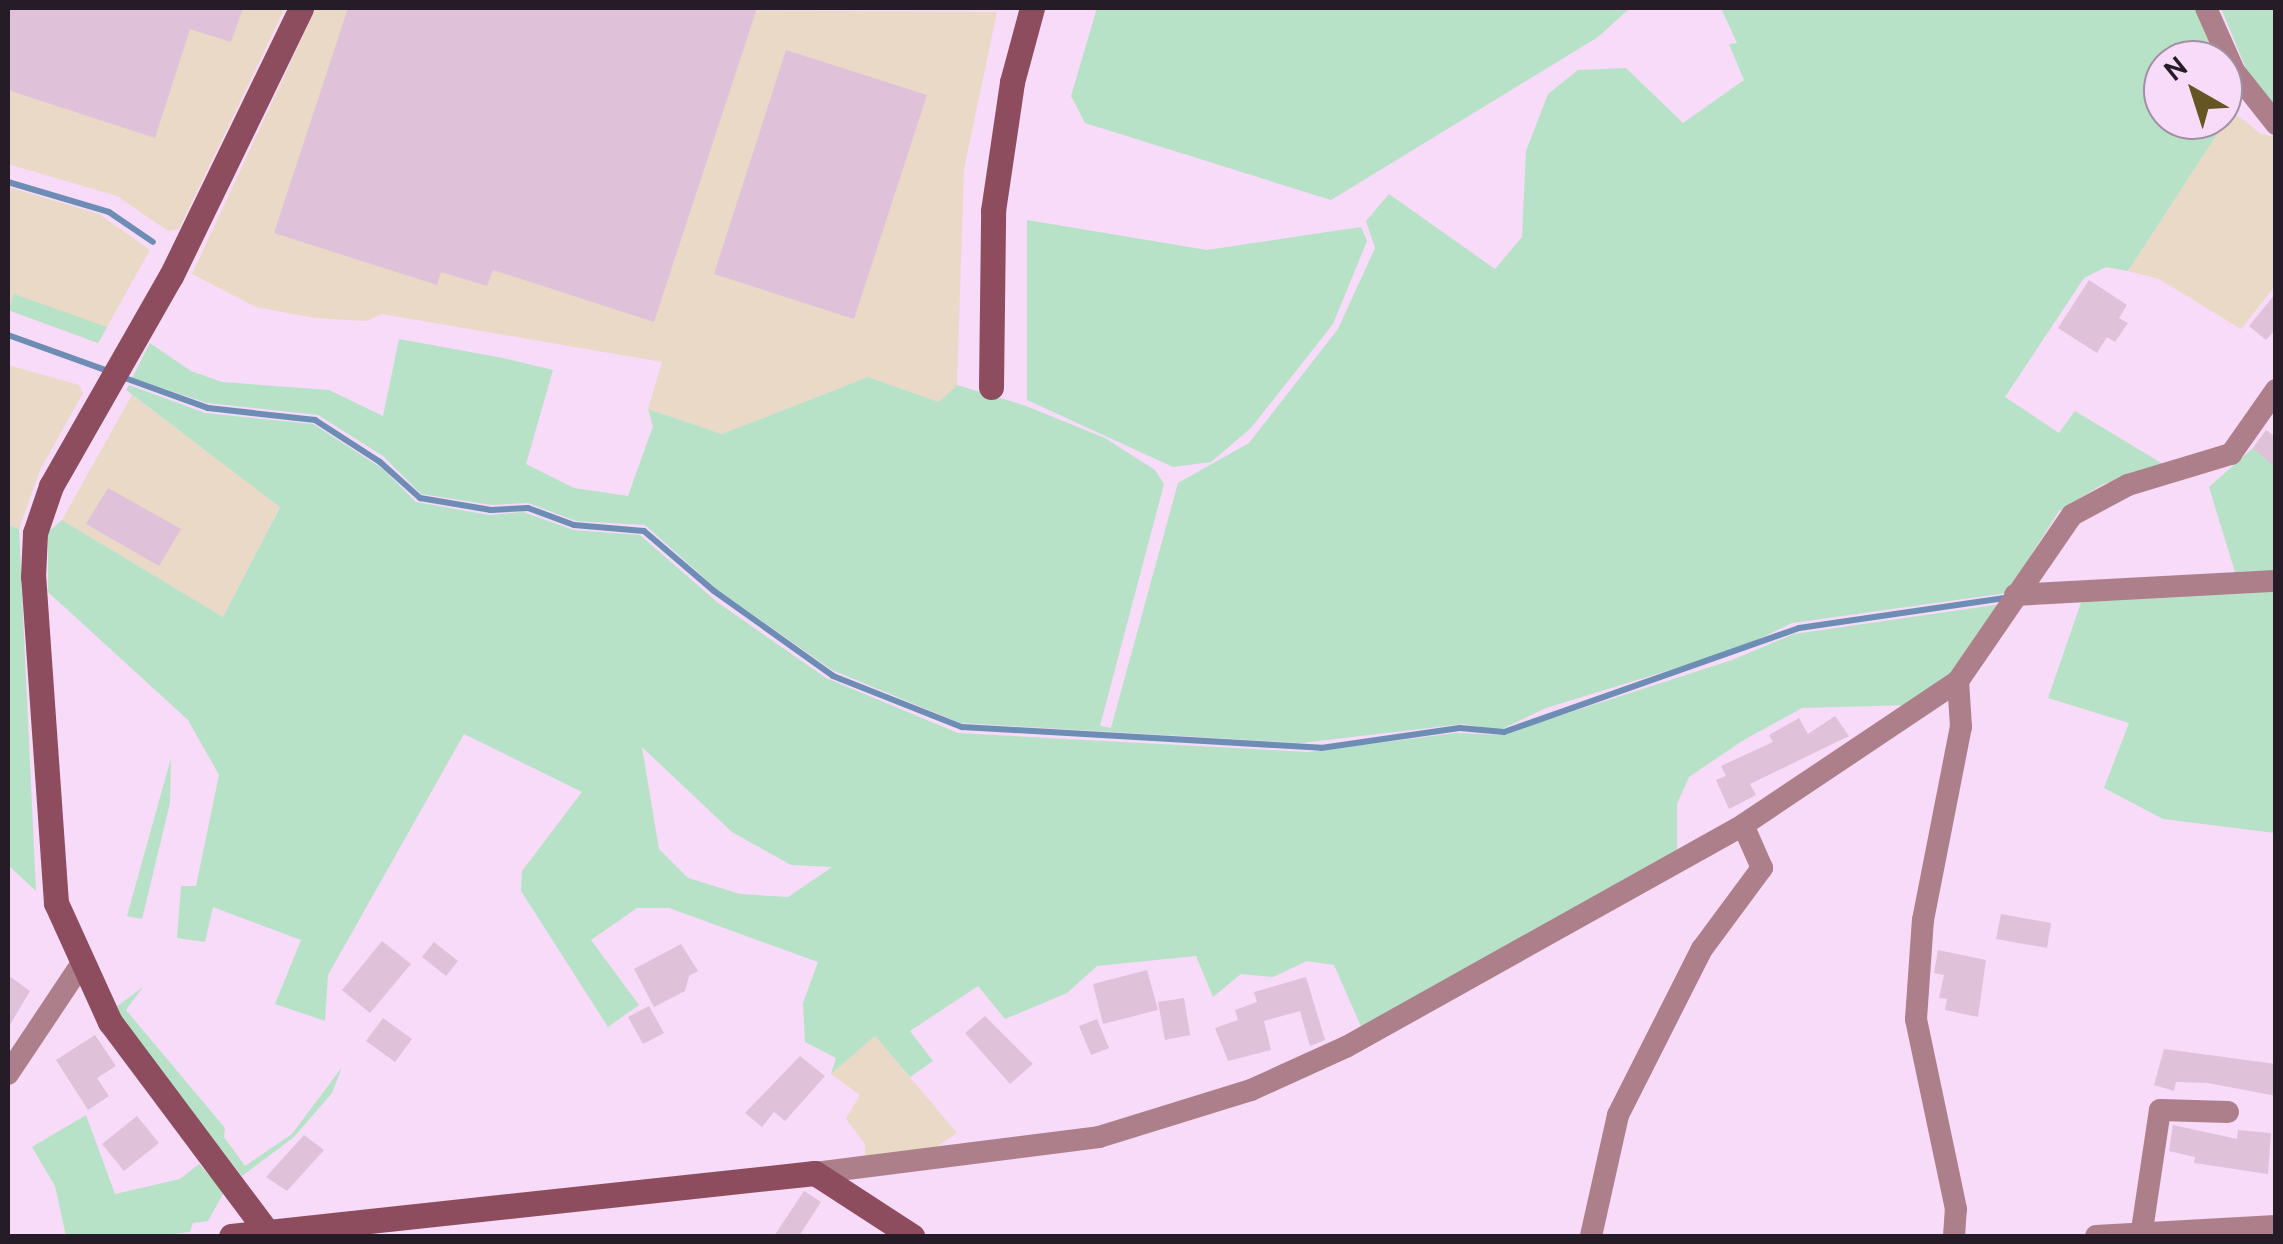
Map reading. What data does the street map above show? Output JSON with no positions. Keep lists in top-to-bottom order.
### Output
{
  "north": "top left"
}
